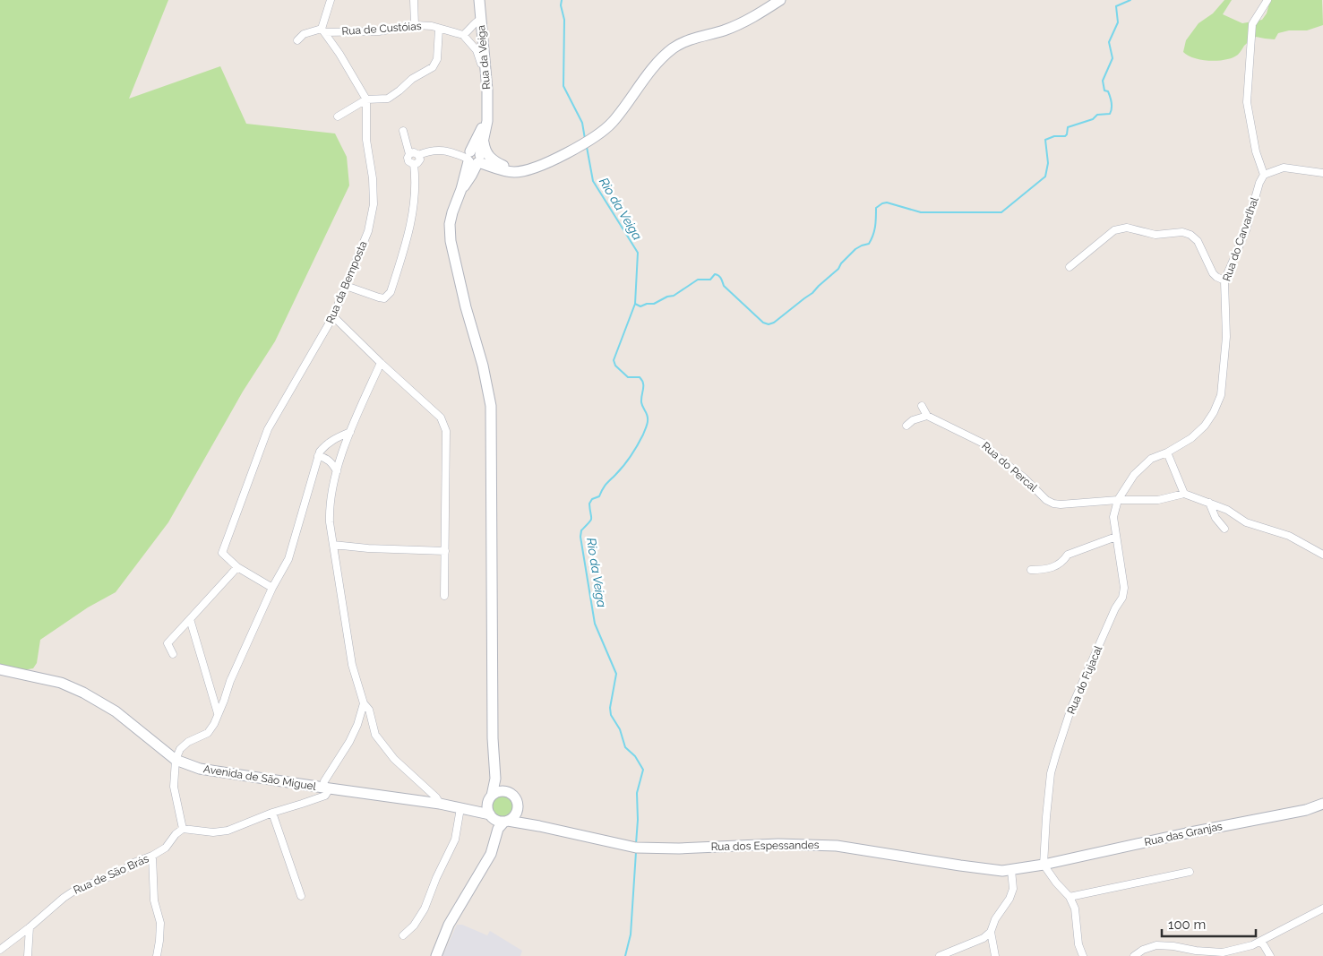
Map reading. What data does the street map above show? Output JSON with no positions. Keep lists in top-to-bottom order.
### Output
{
  "streets": {
    "main road": [
      "Rua da Veiga",
      "Avenida de São Miguel",
      "Rua das Granjas",
      "Rua dos Espessandes"
    ],
    "street": [
      "Rua de Custóias",
      "Rua do Carvarlhal",
      "Rua da Bemposta",
      "Rua do Percal",
      "Rua do Fujacal",
      "Rua de São Brás"
    ]
  },
  "crossings": [
    ["Rua do Carvarlhal", "Rua do Percal"],
    ["Rua do Carvarlhal", "Rua do Fujacal"],
    ["Rua do Percal", "Rua do Fujacal"],
    ["Rua do Fujacal", "Rua das Granjas"],
    ["Rua do Fujacal", "Rua dos Espessandes"],
    ["Avenida de São Miguel", "Rua dos Espessandes"],
    ["Rua das Granjas", "Rua dos Espessandes"]
  ],
  "water": ["Rio da Veiga"],
  "scale_bar": "100 m"
}
